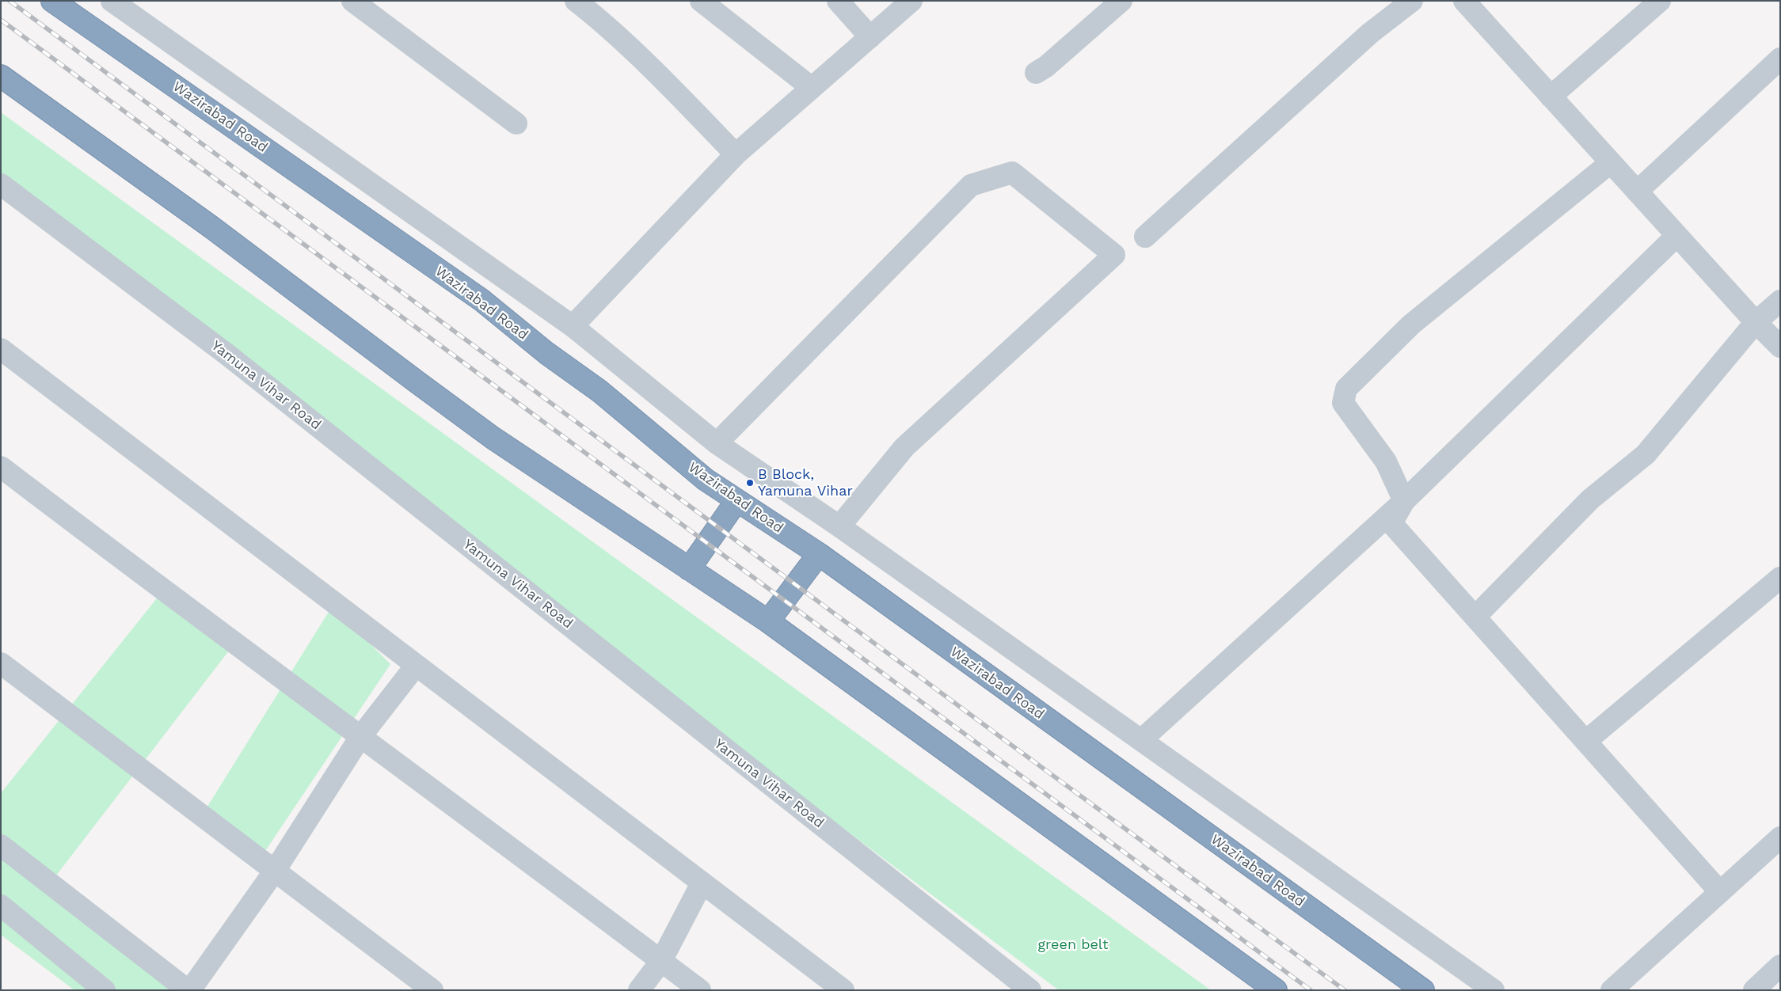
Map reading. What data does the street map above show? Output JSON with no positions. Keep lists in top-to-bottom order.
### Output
{
  "streets": {
    "highway": ["Wazirabad Road"],
    "street": ["Yamuna Vihar Road"]
  },
  "parks": ["green belt"],
  "places": ["B Block, Yamuna Vihar"]
}
